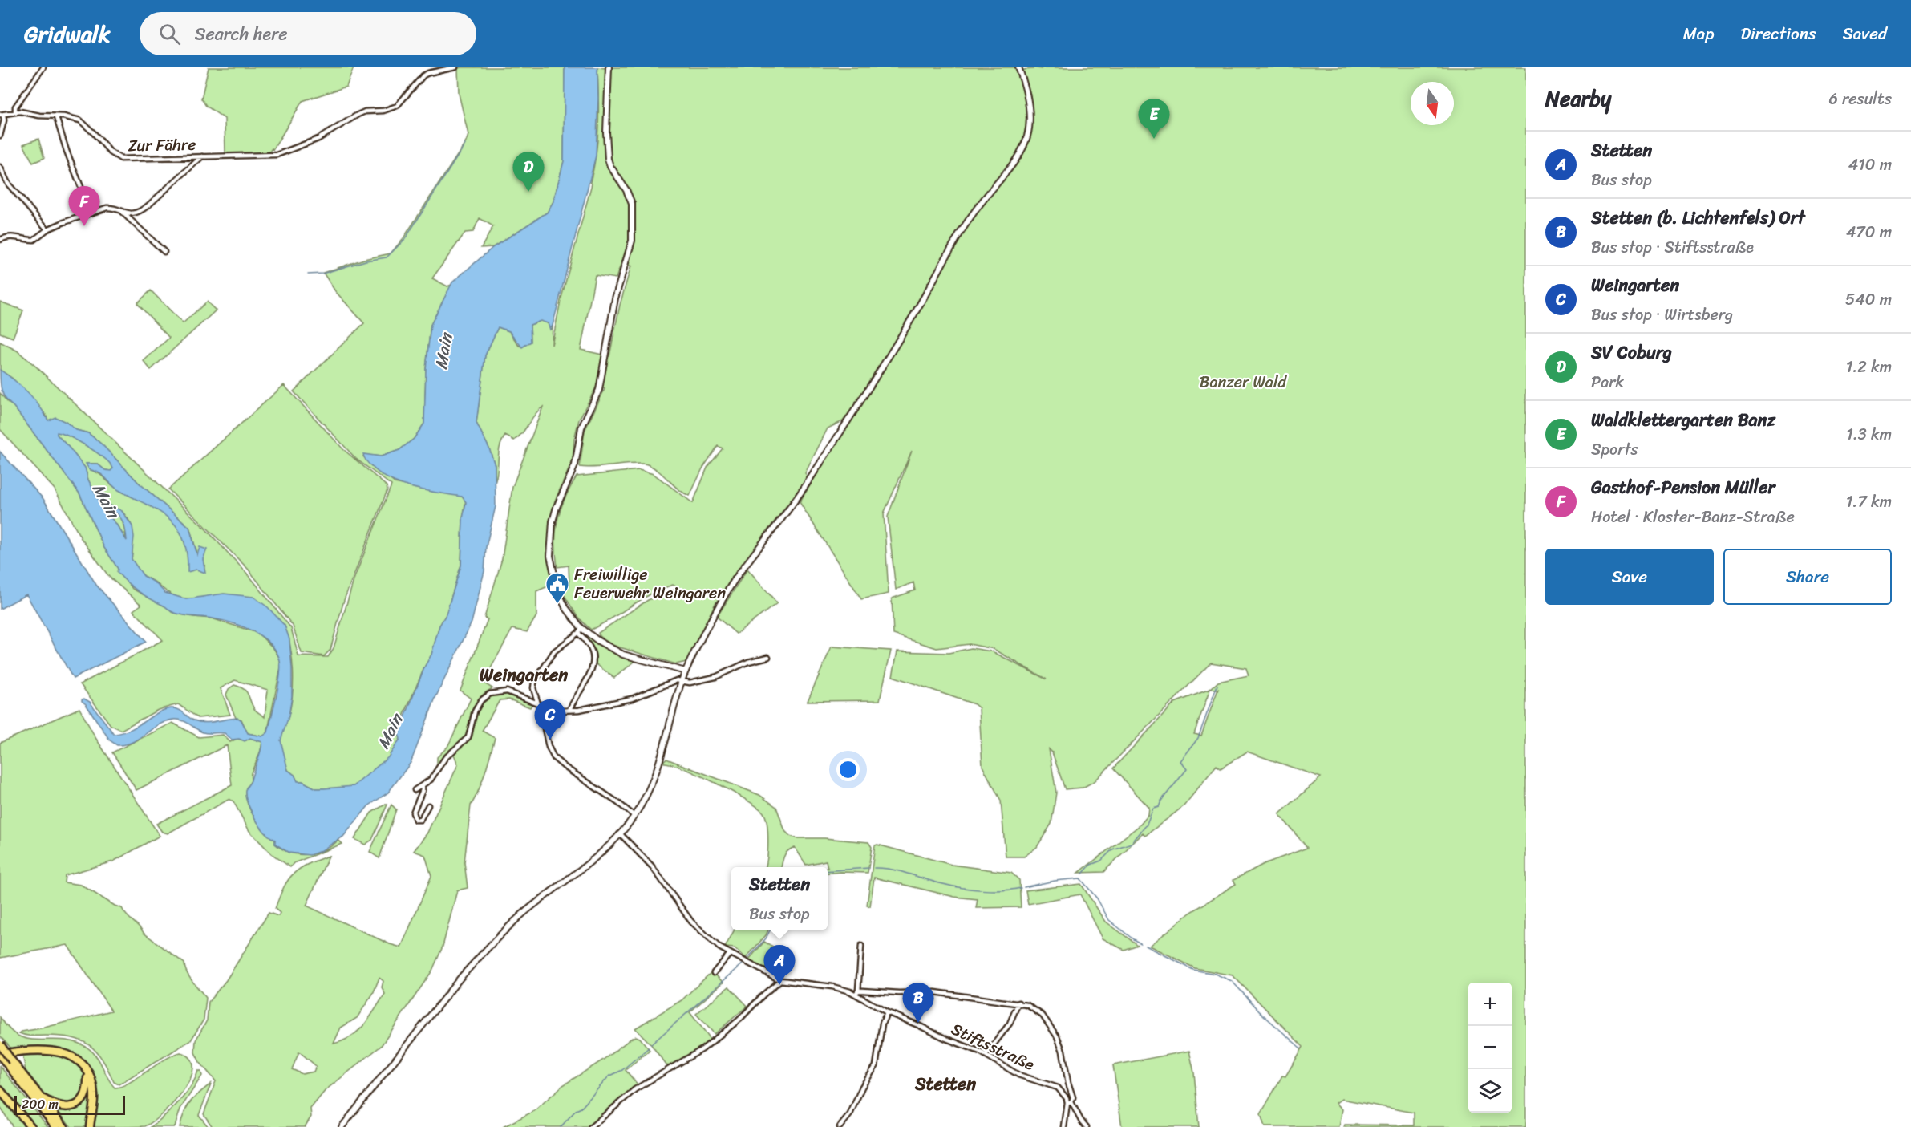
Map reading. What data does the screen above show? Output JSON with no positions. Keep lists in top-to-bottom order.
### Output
{
  "streets": {
    "street": ["Zur Fähre", "Stiftsstraße"]
  },
  "districts": ["Weingarten", "Stetten"],
  "water": ["Main"],
  "parks": ["Banzer Wald"],
  "places": {
    "public building": ["Freiwillige Feuerwehr Weingaren"]
  },
  "scale_bar": "200 m",
  "north": "bottom",
  "page": {
    "header": "Gridwalk",
    "search": "Search here",
    "nav": ["Map", "Directions", "Saved"],
    "heading": ["Nearby", "6 results"],
    "pins": [
      "E",
      "D",
      "F",
      "C",
      "A",
      "B"
    ],
    "list": [
      {
        "mark": "A",
        "name": "Stetten",
        "note": "Bus stop",
        "value": "410 m"
      },
      {
        "mark": "B",
        "name": "Stetten (b. Lichtenfels) Ort",
        "note": "Bus stop · Stiftsstraße",
        "value": "470 m"
      },
      {
        "mark": "C",
        "name": "Weingarten",
        "note": "Bus stop · Wirtsberg",
        "value": "540 m"
      },
      {
        "mark": "D",
        "name": "SV Coburg",
        "note": "Park",
        "value": "1.2 km"
      },
      {
        "mark": "E",
        "name": "Waldklettergarten Banz",
        "note": "Sports",
        "value": "1.3 km"
      },
      {
        "mark": "F",
        "name": "Gasthof-Pension Müller",
        "note": "Hotel · Kloster-Banz-Straße",
        "value": "1.7 km"
      }
    ],
    "buttons": ["Save", "Share"],
    "popup": ["Stetten", "Bus stop"],
    "map_buttons": ["+", "−"],
    "scale": "200 m"
  }
}
